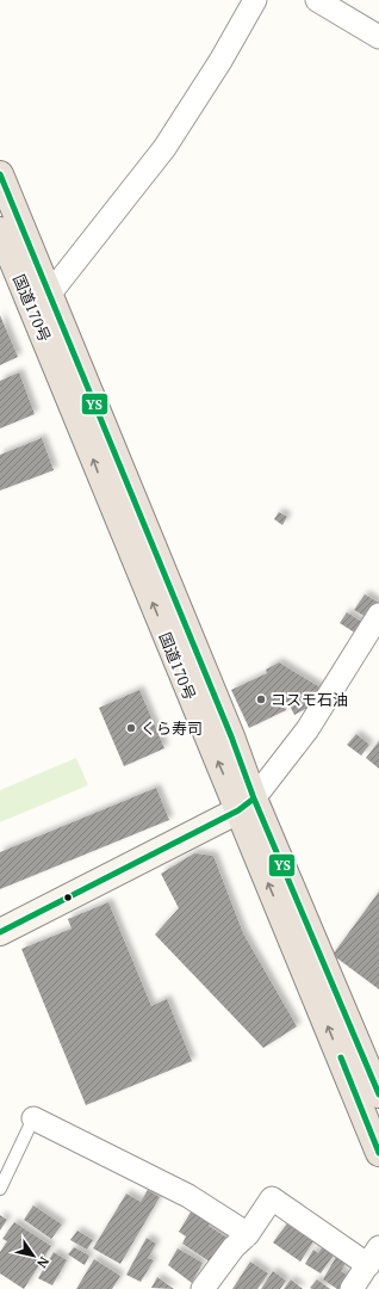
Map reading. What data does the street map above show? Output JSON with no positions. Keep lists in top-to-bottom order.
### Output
{
  "streets": {
    "highway": ["国道170号"]
  },
  "places": ["コスモ石油", "くら寿司"],
  "lines": ["transit line YS"],
  "north": "bottom right"
}
